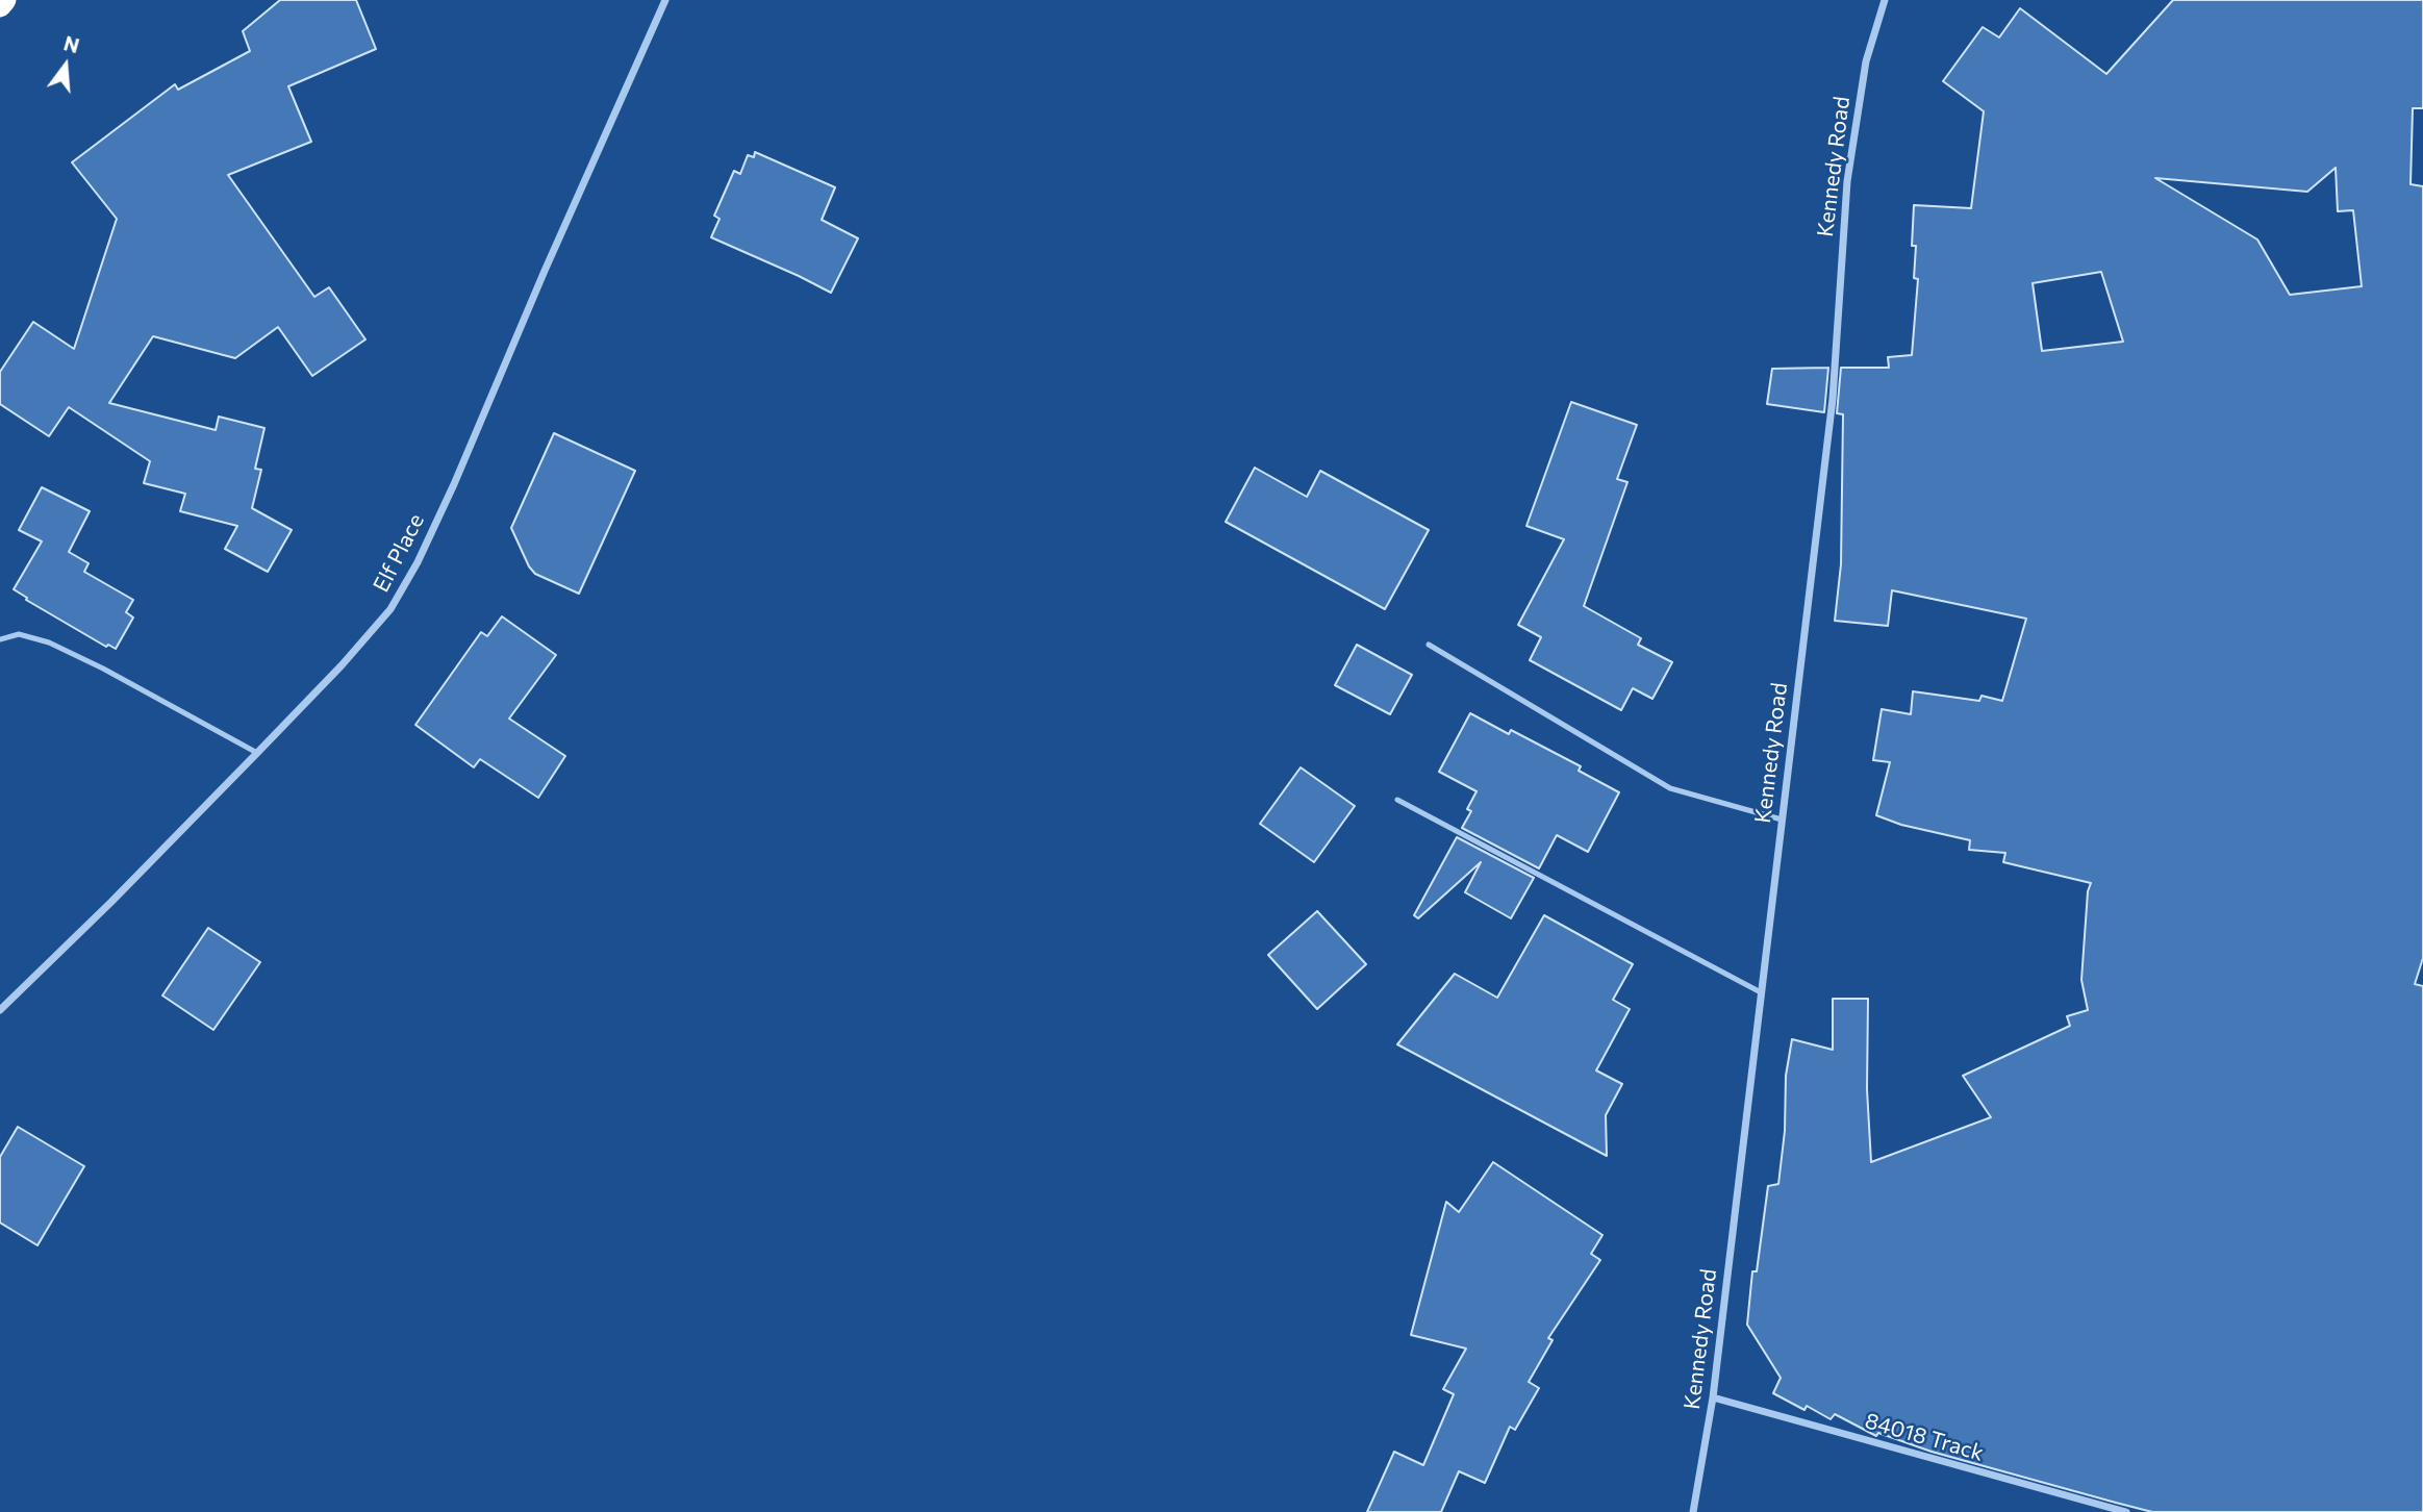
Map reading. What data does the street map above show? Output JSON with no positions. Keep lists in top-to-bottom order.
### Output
{
  "streets": {
    "street": ["Kennedy Road", "Elf Place", "84018 Track"]
  },
  "crossings": [
    ["Kennedy Road", "84018 Track"]
  ],
  "north": "top"
}
